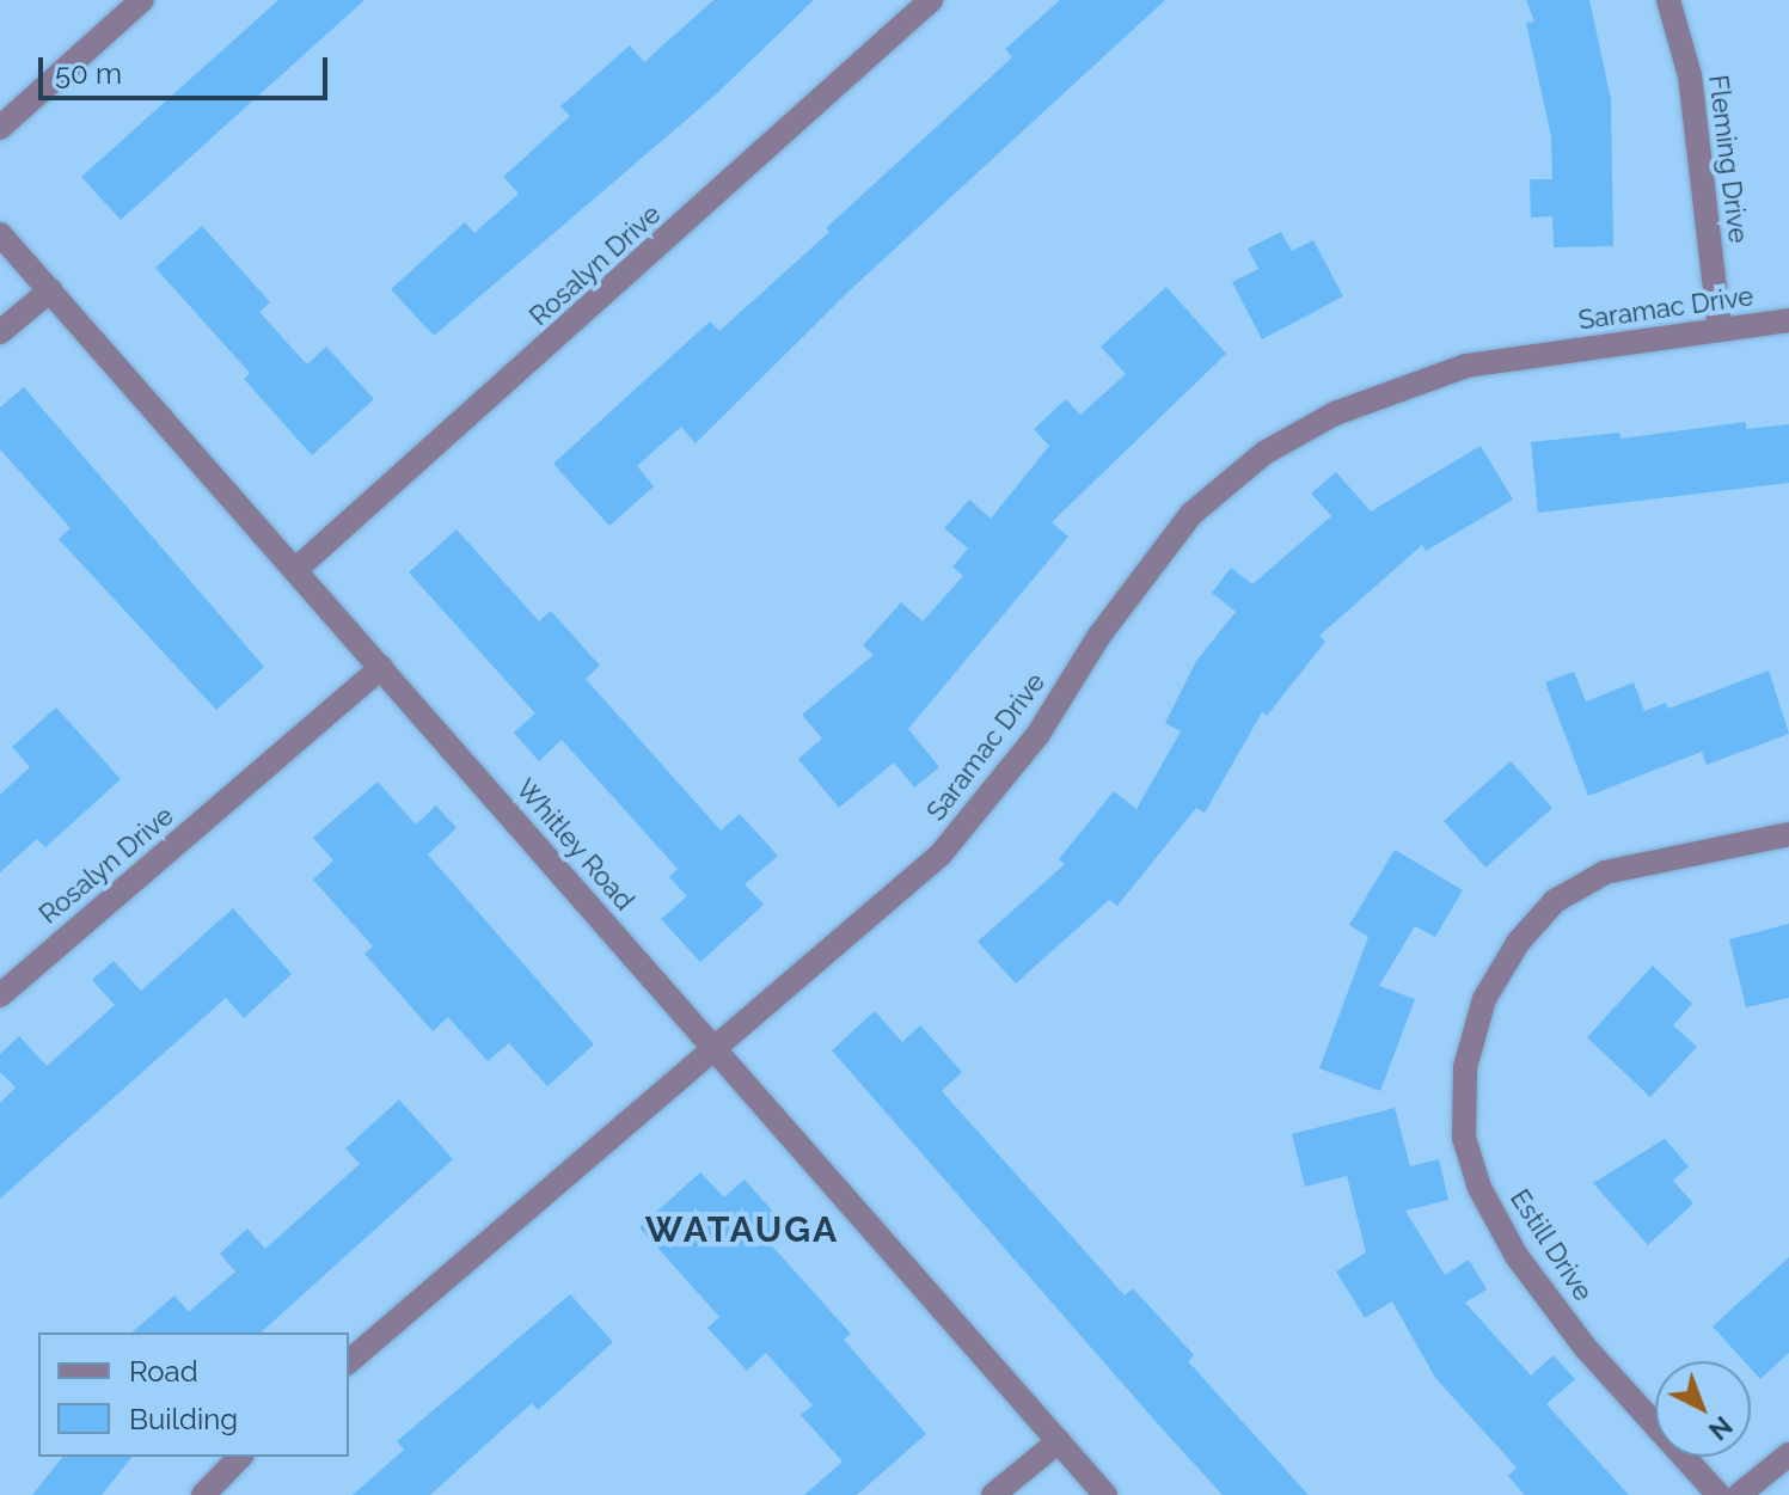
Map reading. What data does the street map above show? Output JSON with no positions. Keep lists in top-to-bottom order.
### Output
{
  "streets": {
    "street": [
      "Fleming Drive",
      "Rosalyn Drive",
      "Saramac Drive",
      "Whitley Road",
      "Estill Drive"
    ]
  },
  "crossings": [
    ["Fleming Drive", "Saramac Drive"],
    ["Rosalyn Drive", "Whitley Road"],
    ["Saramac Drive", "Whitley Road"]
  ],
  "districts": ["WATAUGA"],
  "legend": ["Road", "Building"],
  "scale_bar": "50 m",
  "north": "bottom right"
}
